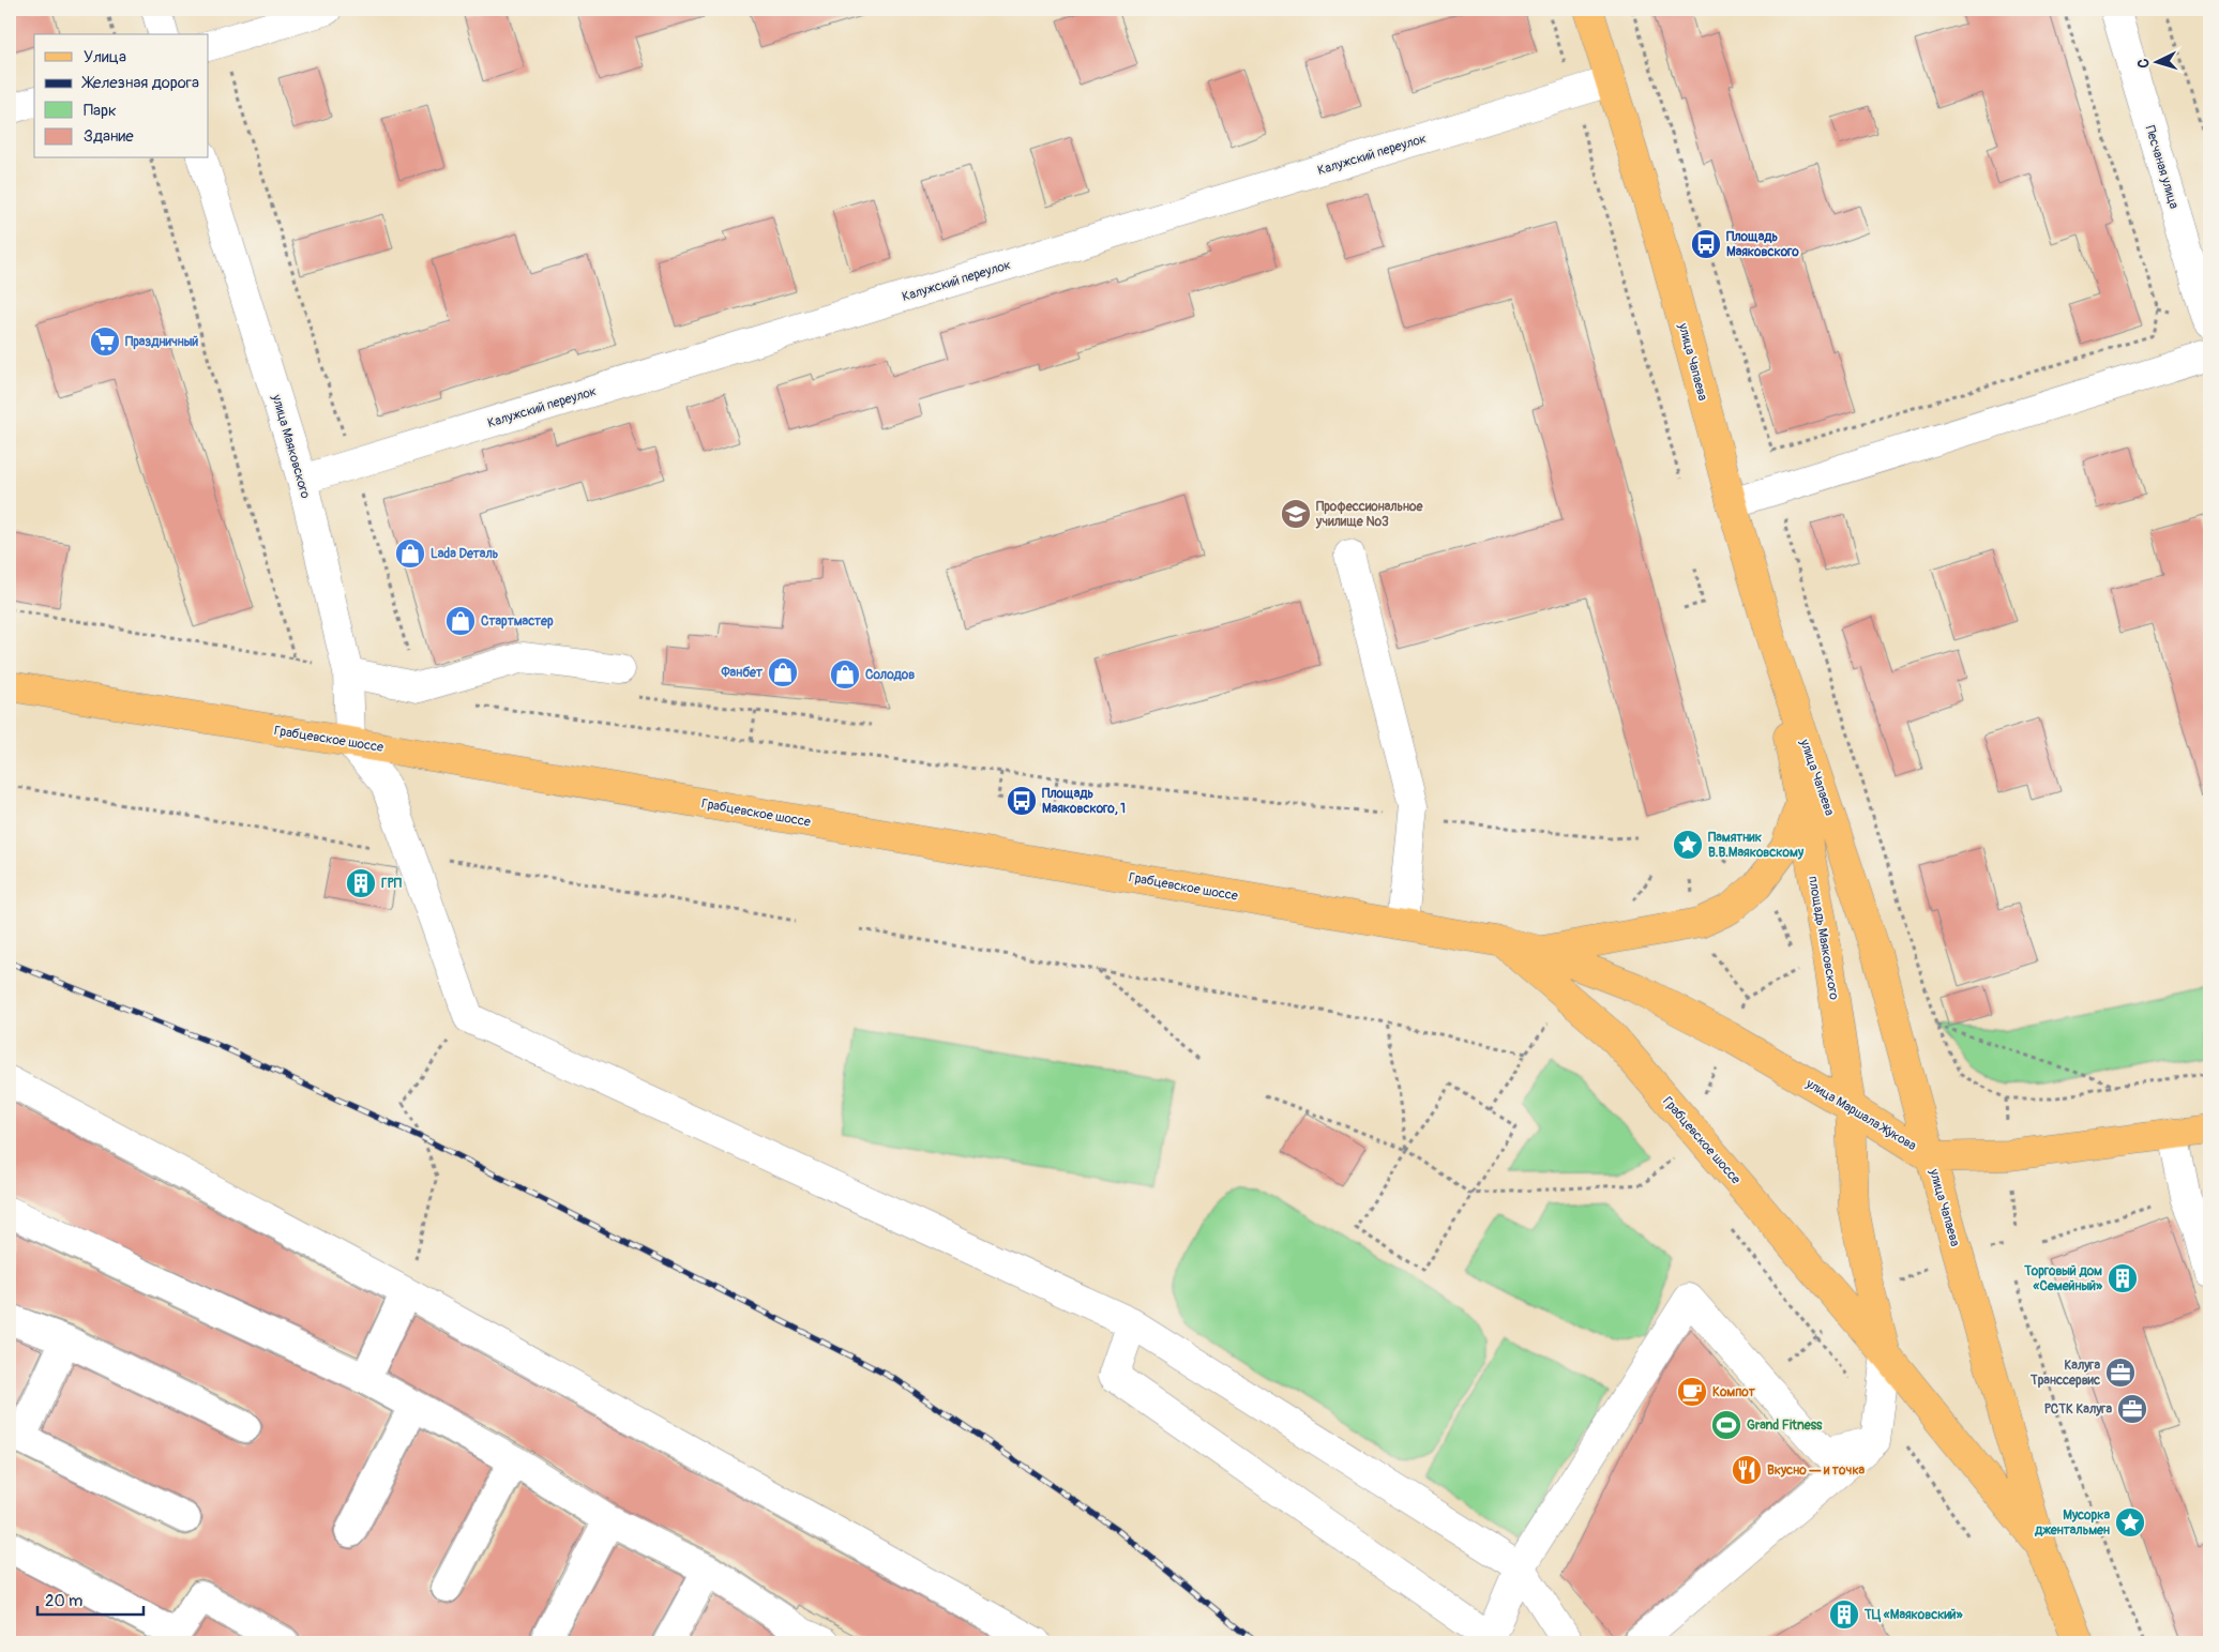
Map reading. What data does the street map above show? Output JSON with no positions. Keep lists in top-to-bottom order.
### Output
{
  "streets": {
    "main road": [
      "улица Чапаева",
      "Грабцевское шоссе",
      "площадь Маяковского",
      "улица Маршала Жукова"
    ],
    "street": ["Калужский переулок", "Песчаная улица", "улица Маяковского"]
  },
  "crossings": [
    ["Калужский переулок", "улица Чапаева"],
    ["Калужский переулок", "улица Маяковского"],
    ["улица Чапаева", "площадь Маяковского"],
    ["улица Чапаева", "улица Маршала Жукова"],
    ["улица Маяковского", "Грабцевское шоссе"],
    ["Грабцевское шоссе", "площадь Маяковского"],
    ["Грабцевское шоссе", "улица Маршала Жукова"],
    ["площадь Маяковского", "улица Маршала Жукова"]
  ],
  "places": {
    "bus stop": ["Площадь Маяковского", "Площадь Маяковского, 1"],
    "supermarket": ["Праздничный"],
    "school or university": ["Профессиональное училище №3"],
    "shop": [
      "Lada Dеталь",
      "Стартмастер",
      "Фанбет",
      "Солодов"
    ],
    "place": ["Памятник В.В.Маяковскому", "Мусорка джентальмен"],
    "building": ["ГРП", "Торговый дом «Семейный»", "ТЦ «Маяковский»"],
    "office": ["Калуга Транссервис", "РСТК Калуга"],
    "cafe": ["Компот"],
    "sports": ["Grand Fitness"],
    "restaurant": ["Вкусно — и точка"]
  },
  "legend": [
    "Улица",
    "Железная дорога",
    "Парк",
    "Здание"
  ],
  "scale_bar": "20 m",
  "north": "left"
}
